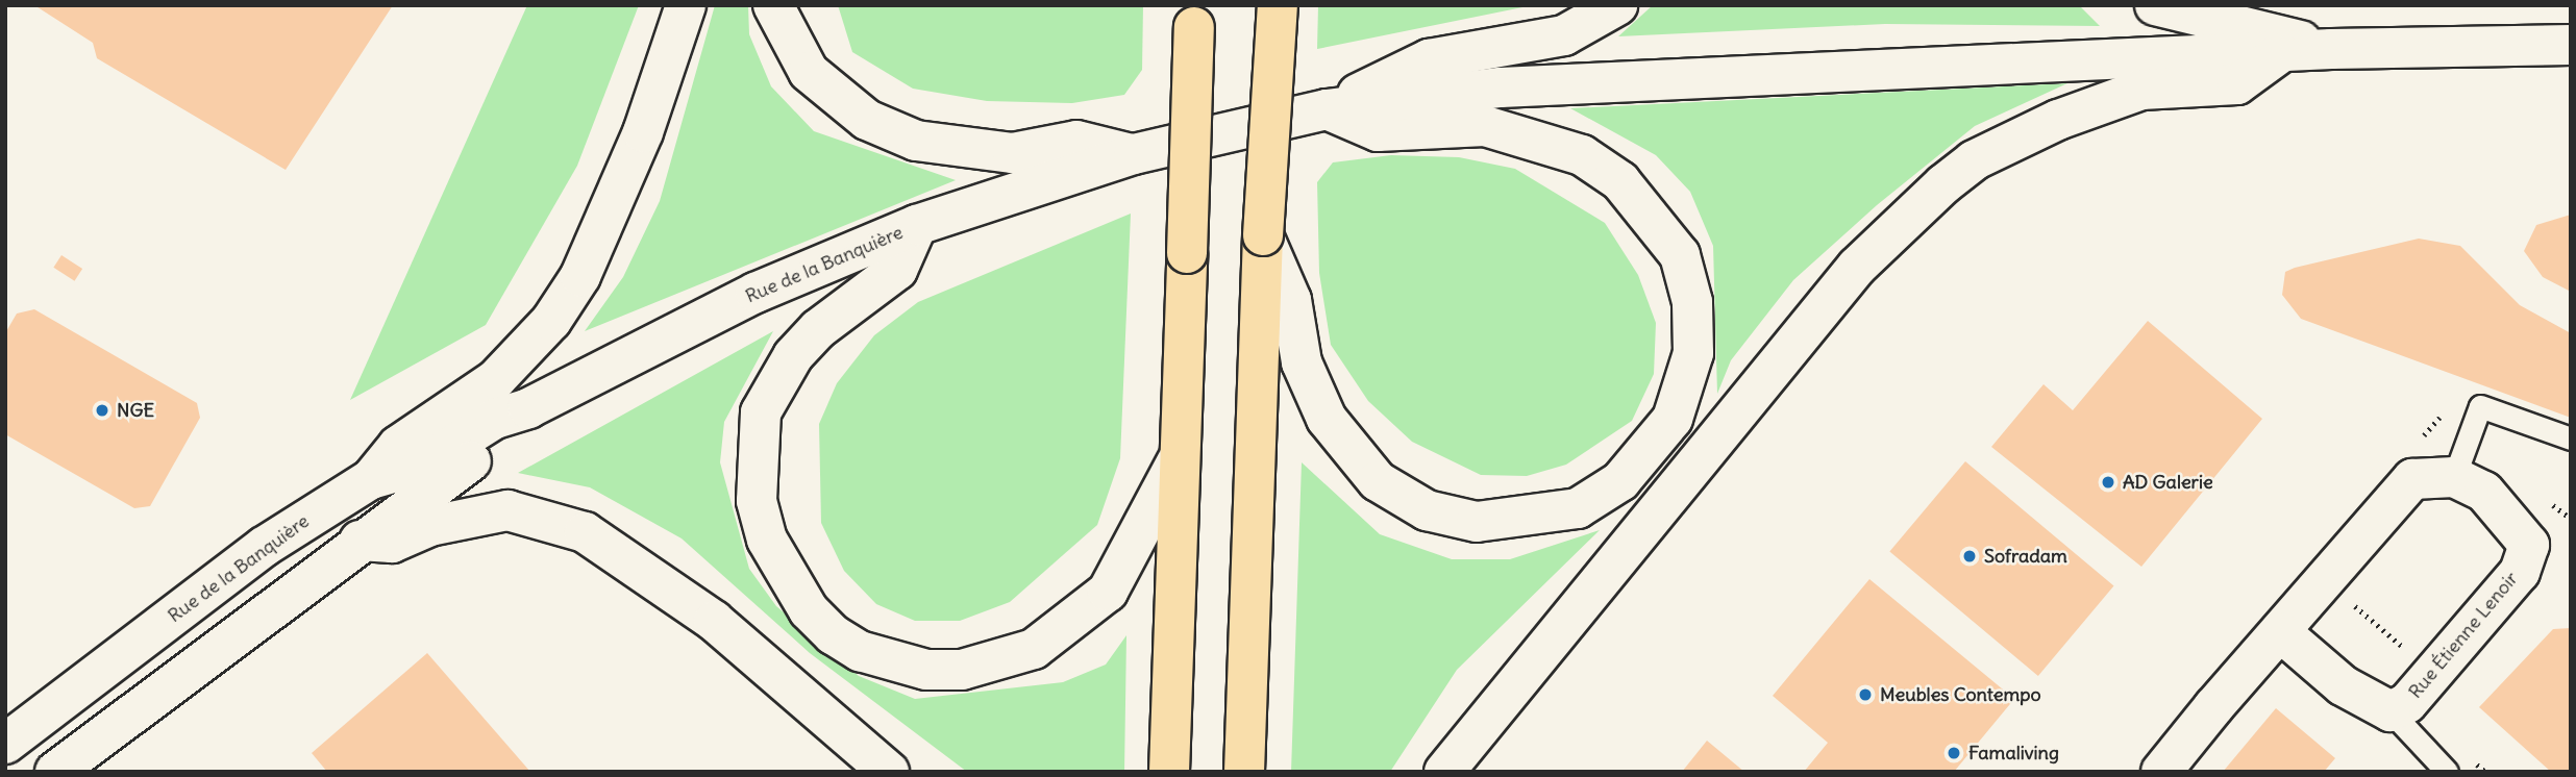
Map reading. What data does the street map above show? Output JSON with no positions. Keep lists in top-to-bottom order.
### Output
{
  "streets": {
    "main road": ["Rue de la Banquière", "Rue Étienne Lenoir"]
  },
  "places": [
    "NGE",
    "AD Galerie",
    "Sofradam",
    "Meubles Contempo",
    "Famaliving"
  ]
}
